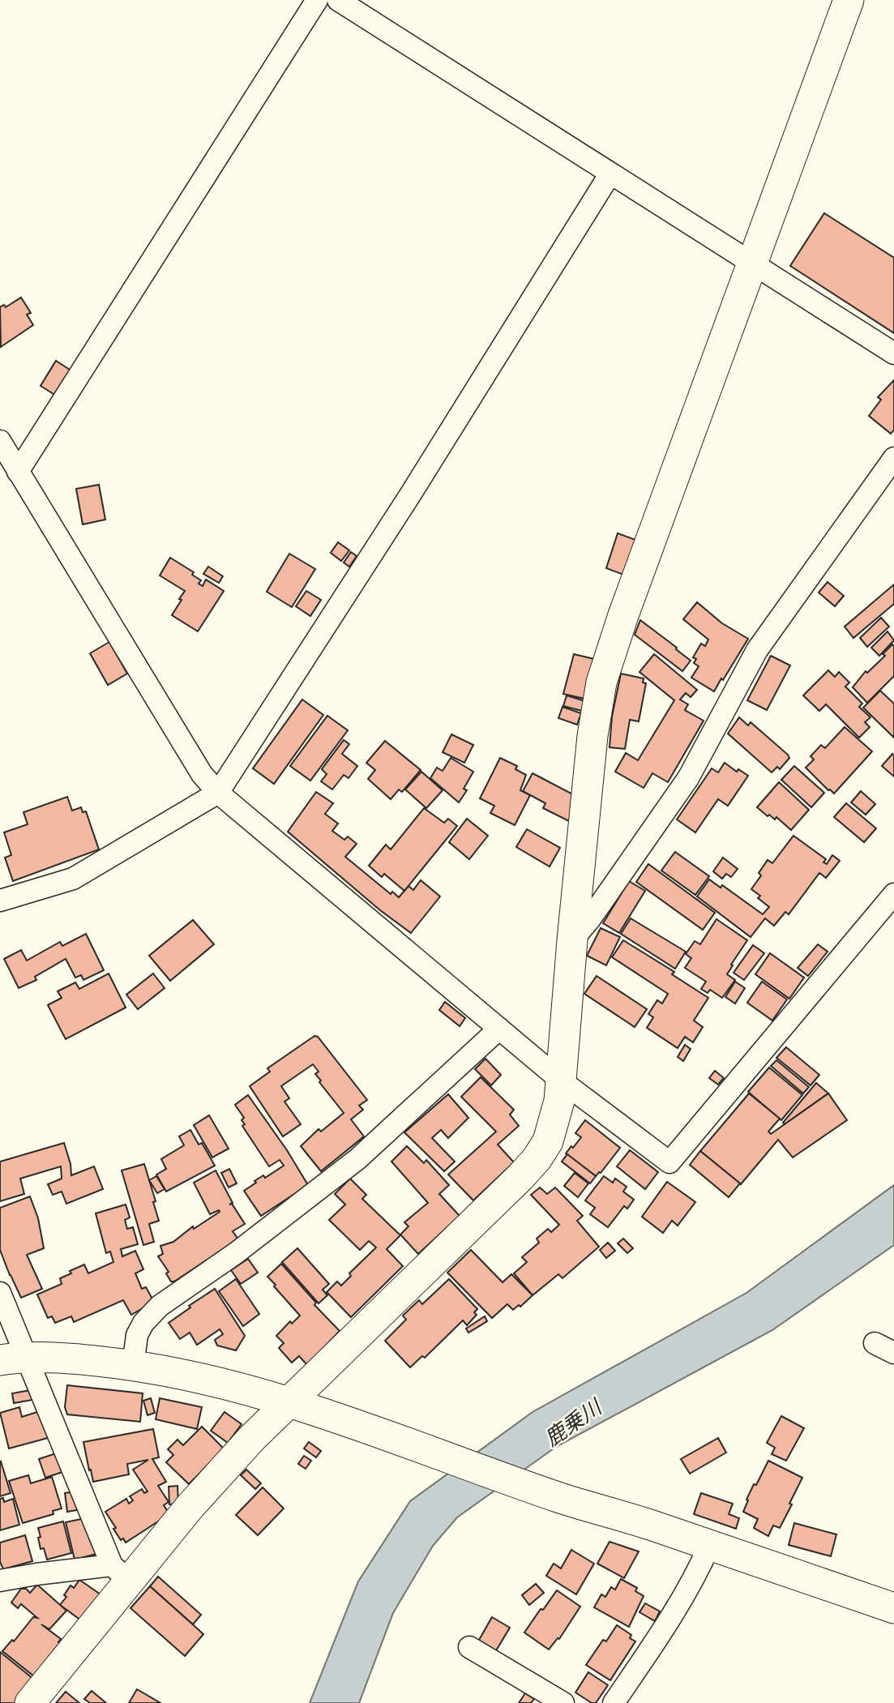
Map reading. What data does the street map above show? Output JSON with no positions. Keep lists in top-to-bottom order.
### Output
{
  "water": ["鹿乗川"]
}
